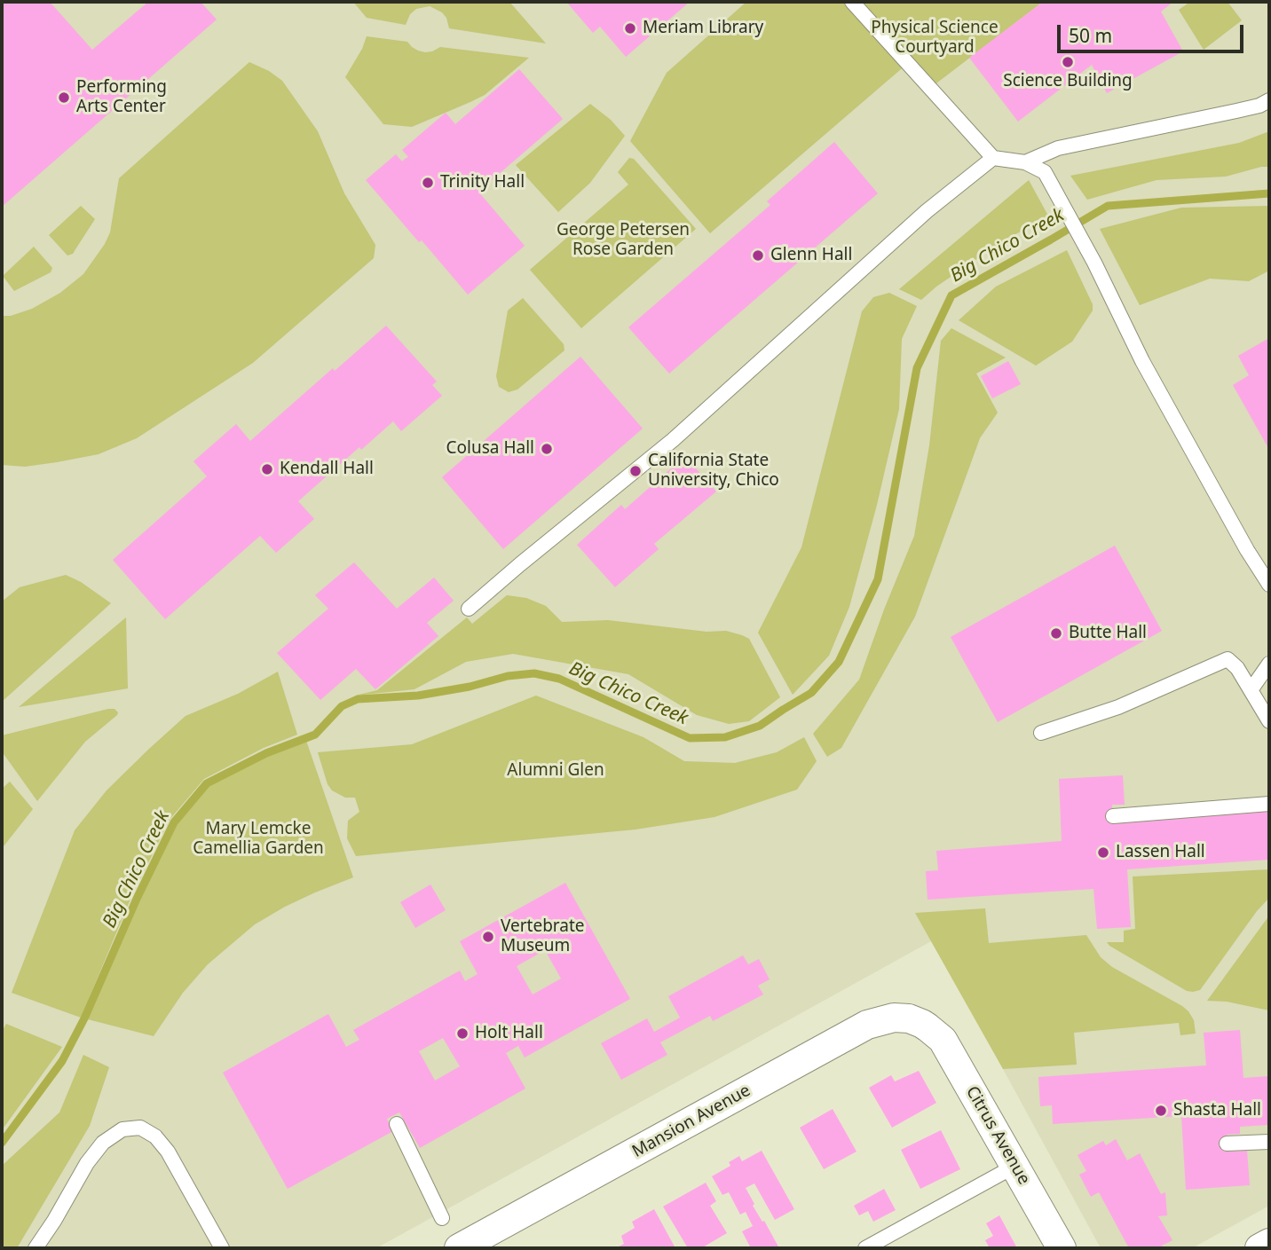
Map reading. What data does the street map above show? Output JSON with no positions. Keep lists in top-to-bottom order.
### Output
{
  "streets": {
    "street": ["Mansion Avenue", "Citrus Avenue"]
  },
  "crossings": [
    ["Mansion Avenue", "Citrus Avenue"]
  ],
  "water": ["Big Chico Creek"],
  "parks": [
    "Physical Science Courtyard",
    "George Petersen Rose Garden",
    "Alumni Glen",
    "Mary Lemcke Camellia Garden"
  ],
  "places": [
    "Meriam Library",
    "Science Building",
    "Performing Arts Center",
    "Trinity Hall",
    "Glenn Hall",
    "Colusa Hall",
    "Kendall Hall",
    "California State University, Chico",
    "Butte Hall",
    "Lassen Hall",
    "Vertebrate Museum",
    "Holt Hall",
    "Shasta Hall"
  ],
  "scale_bar": "50 m"
}
